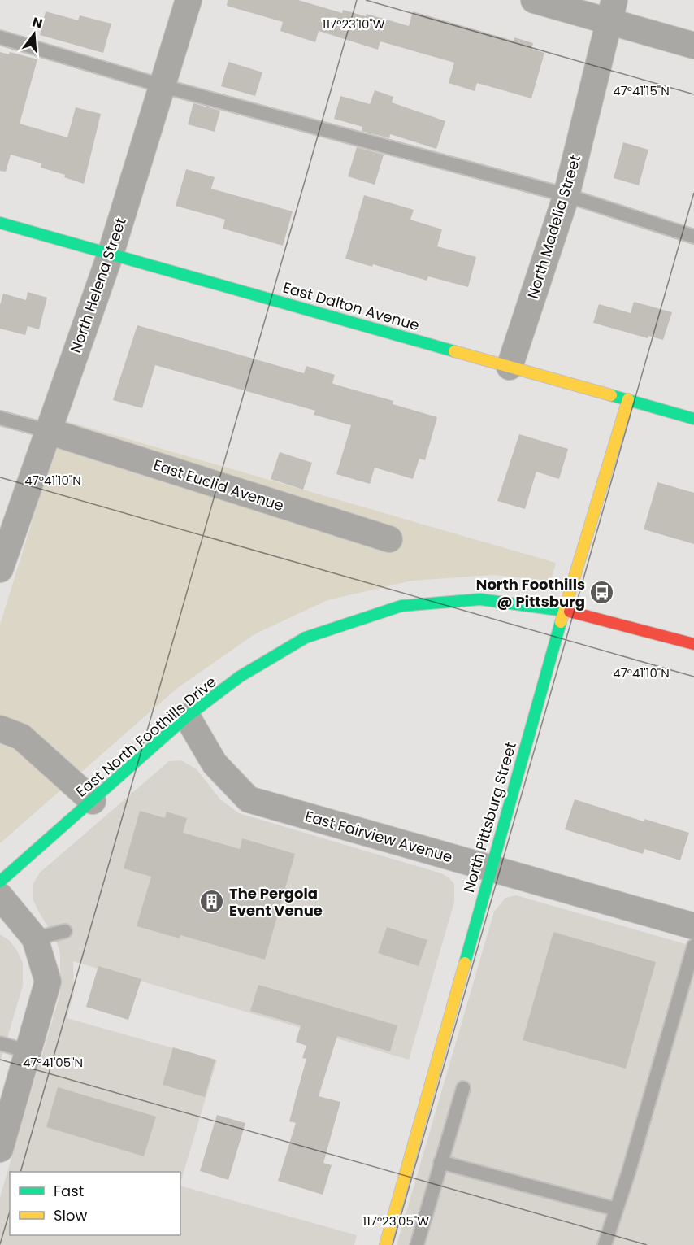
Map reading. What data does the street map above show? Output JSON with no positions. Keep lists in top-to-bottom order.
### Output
{
  "streets": {
    "street": [
      "North Madelia Street",
      "North Helena Street",
      "East Dalton Avenue",
      "East Euclid Avenue",
      "East North Foothills Drive",
      "North Pittsburg Street",
      "East Fairview Avenue"
    ]
  },
  "crossings": [
    ["North Madelia Street", "East Dalton Avenue"],
    ["North Helena Street", "East Dalton Avenue"],
    ["North Helena Street", "East Euclid Avenue"],
    ["East Dalton Avenue", "North Pittsburg Street"],
    ["East North Foothills Drive", "North Pittsburg Street"],
    ["East North Foothills Drive", "East Fairview Avenue"],
    ["North Pittsburg Street", "East Fairview Avenue"]
  ],
  "places": {
    "bus stop": ["North Foothills @ Pittsburg"],
    "building": ["The Pergola Event Venue"]
  },
  "legend": ["Fast", "Slow"],
  "north": "top",
  "coordinates": [
    "117°23'10\"W",
    "47°41'15\"N",
    "47°41'10\"N",
    "47°41'05\"N",
    "117°23'05\"W"
  ]
}
